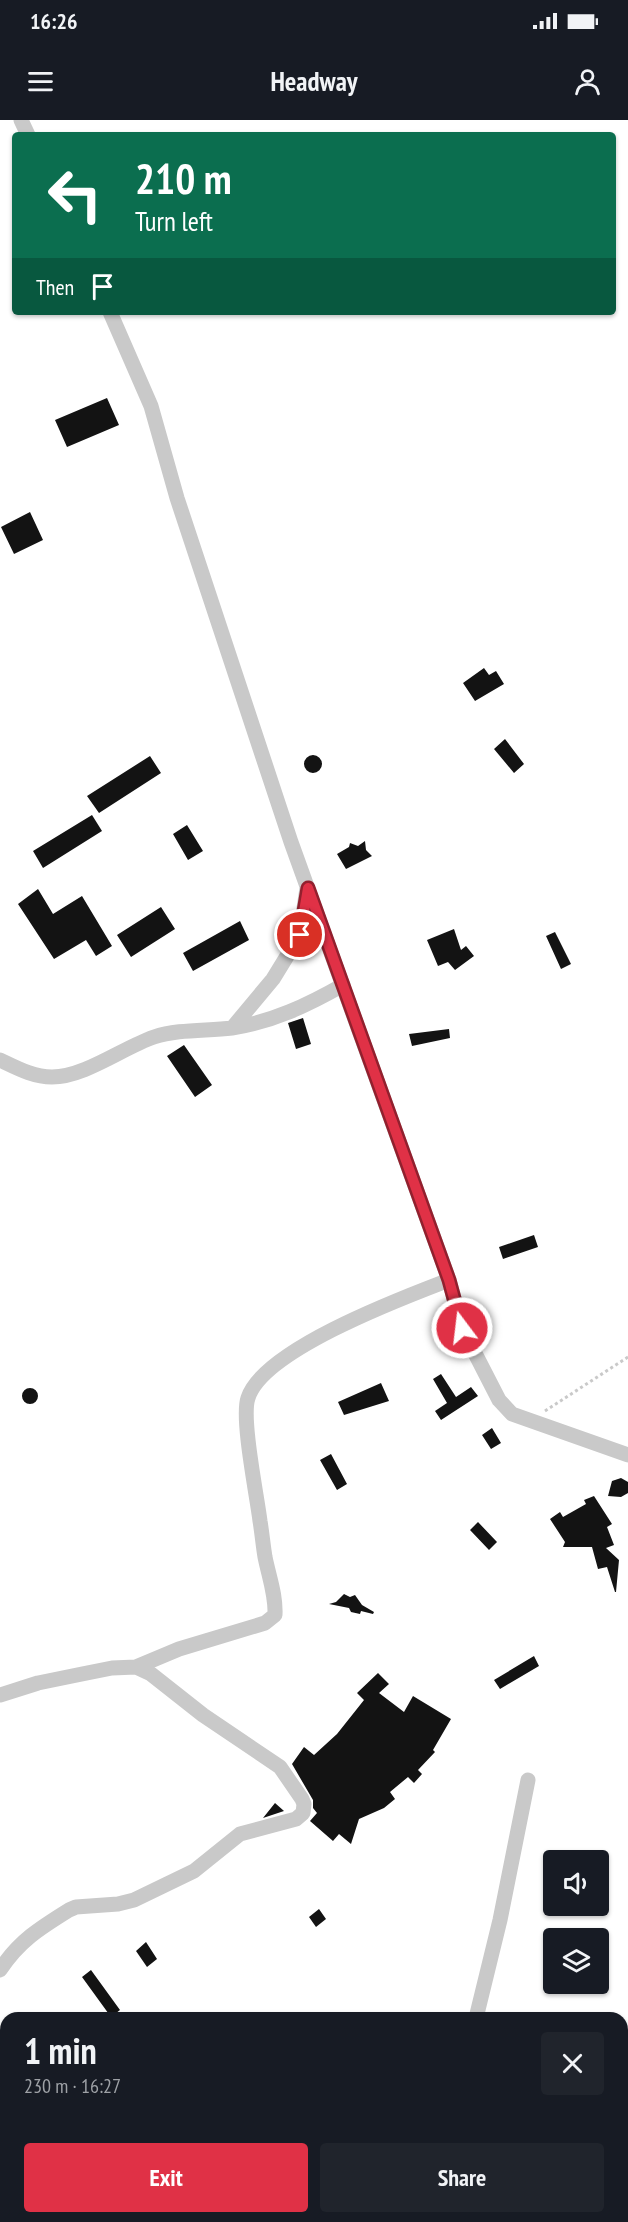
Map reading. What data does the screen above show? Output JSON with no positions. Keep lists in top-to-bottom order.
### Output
{
  "page": {
    "status": "16:26",
    "header": "Headway",
    "turn": ["210 m", "Turn left"],
    "then": "Then",
    "heading": ["1 min", "230 m · 16:27"],
    "buttons": ["Exit", "Share"]
  }
}
